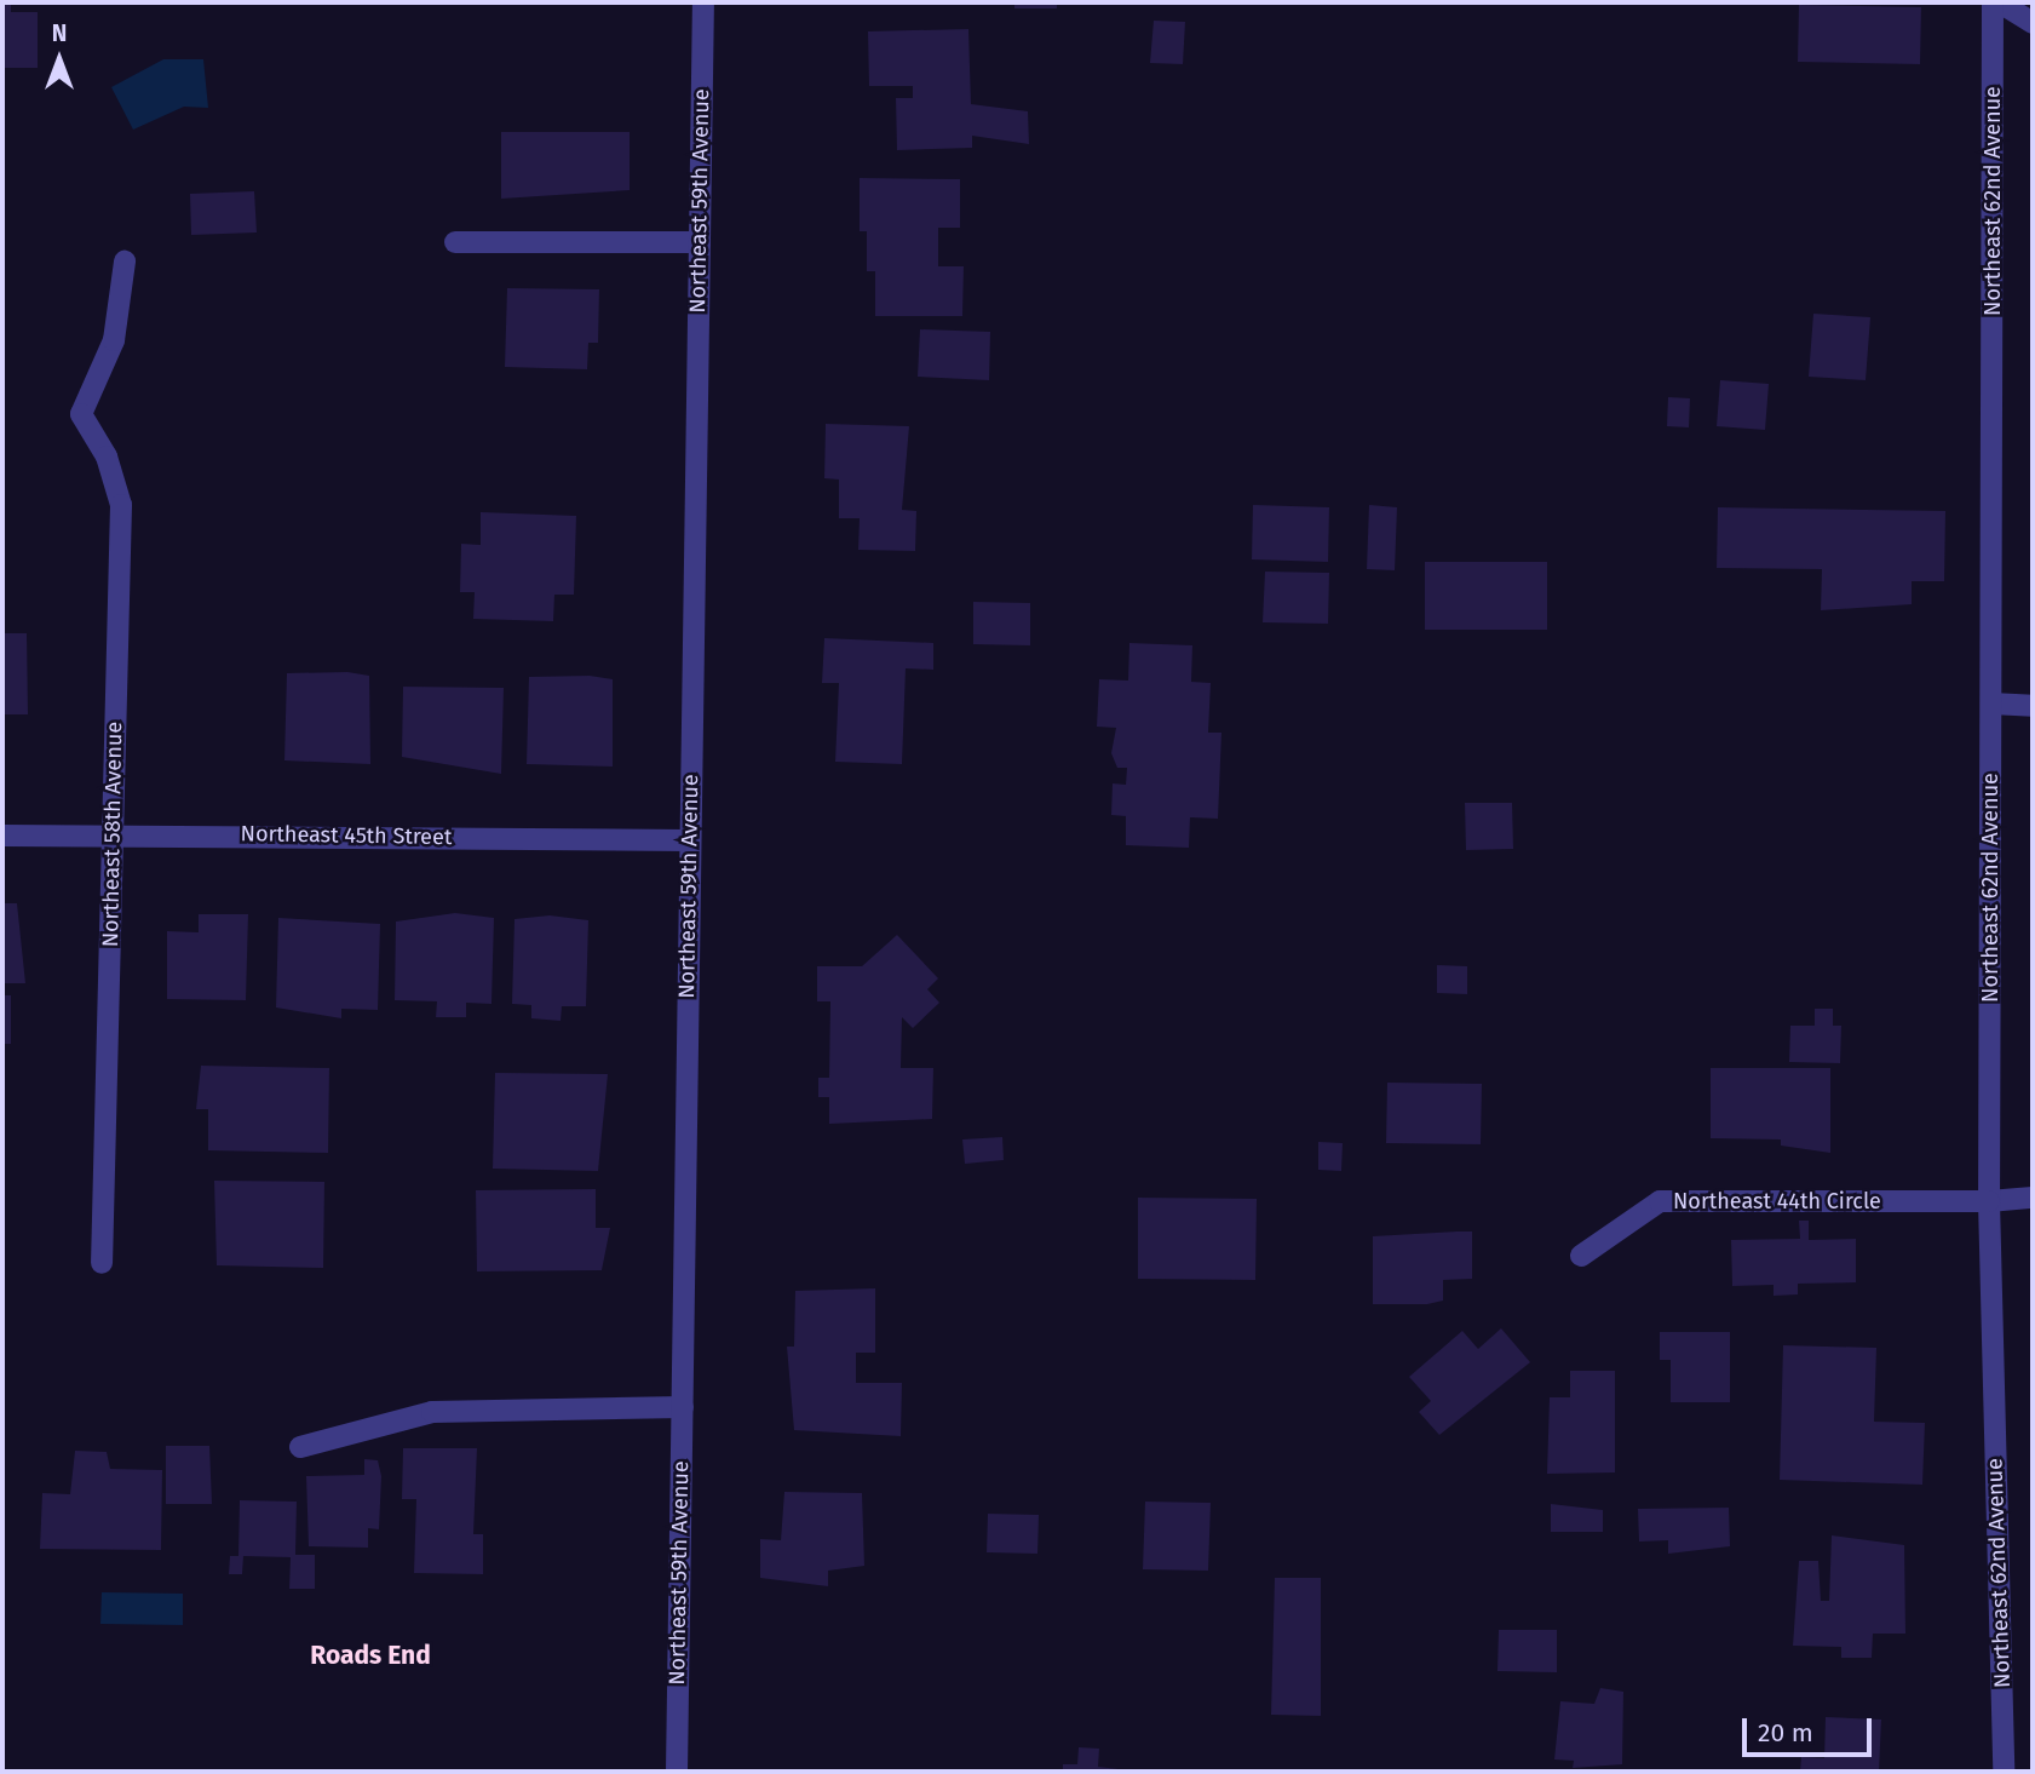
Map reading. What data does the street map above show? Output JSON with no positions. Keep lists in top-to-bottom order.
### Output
{
  "streets": {
    "street": [
      "Northeast 59th Avenue",
      "Northeast 62nd Avenue",
      "Northeast 58th Avenue",
      "Northeast 45th Street",
      "Northeast 44th Circle"
    ]
  },
  "crossings": [
    ["Northeast 59th Avenue", "Northeast 45th Street"],
    ["Northeast 62nd Avenue", "Northeast 44th Circle"],
    ["Northeast 58th Avenue", "Northeast 45th Street"]
  ],
  "districts": ["Roads End"],
  "scale_bar": "20 m",
  "north": "top"
}
